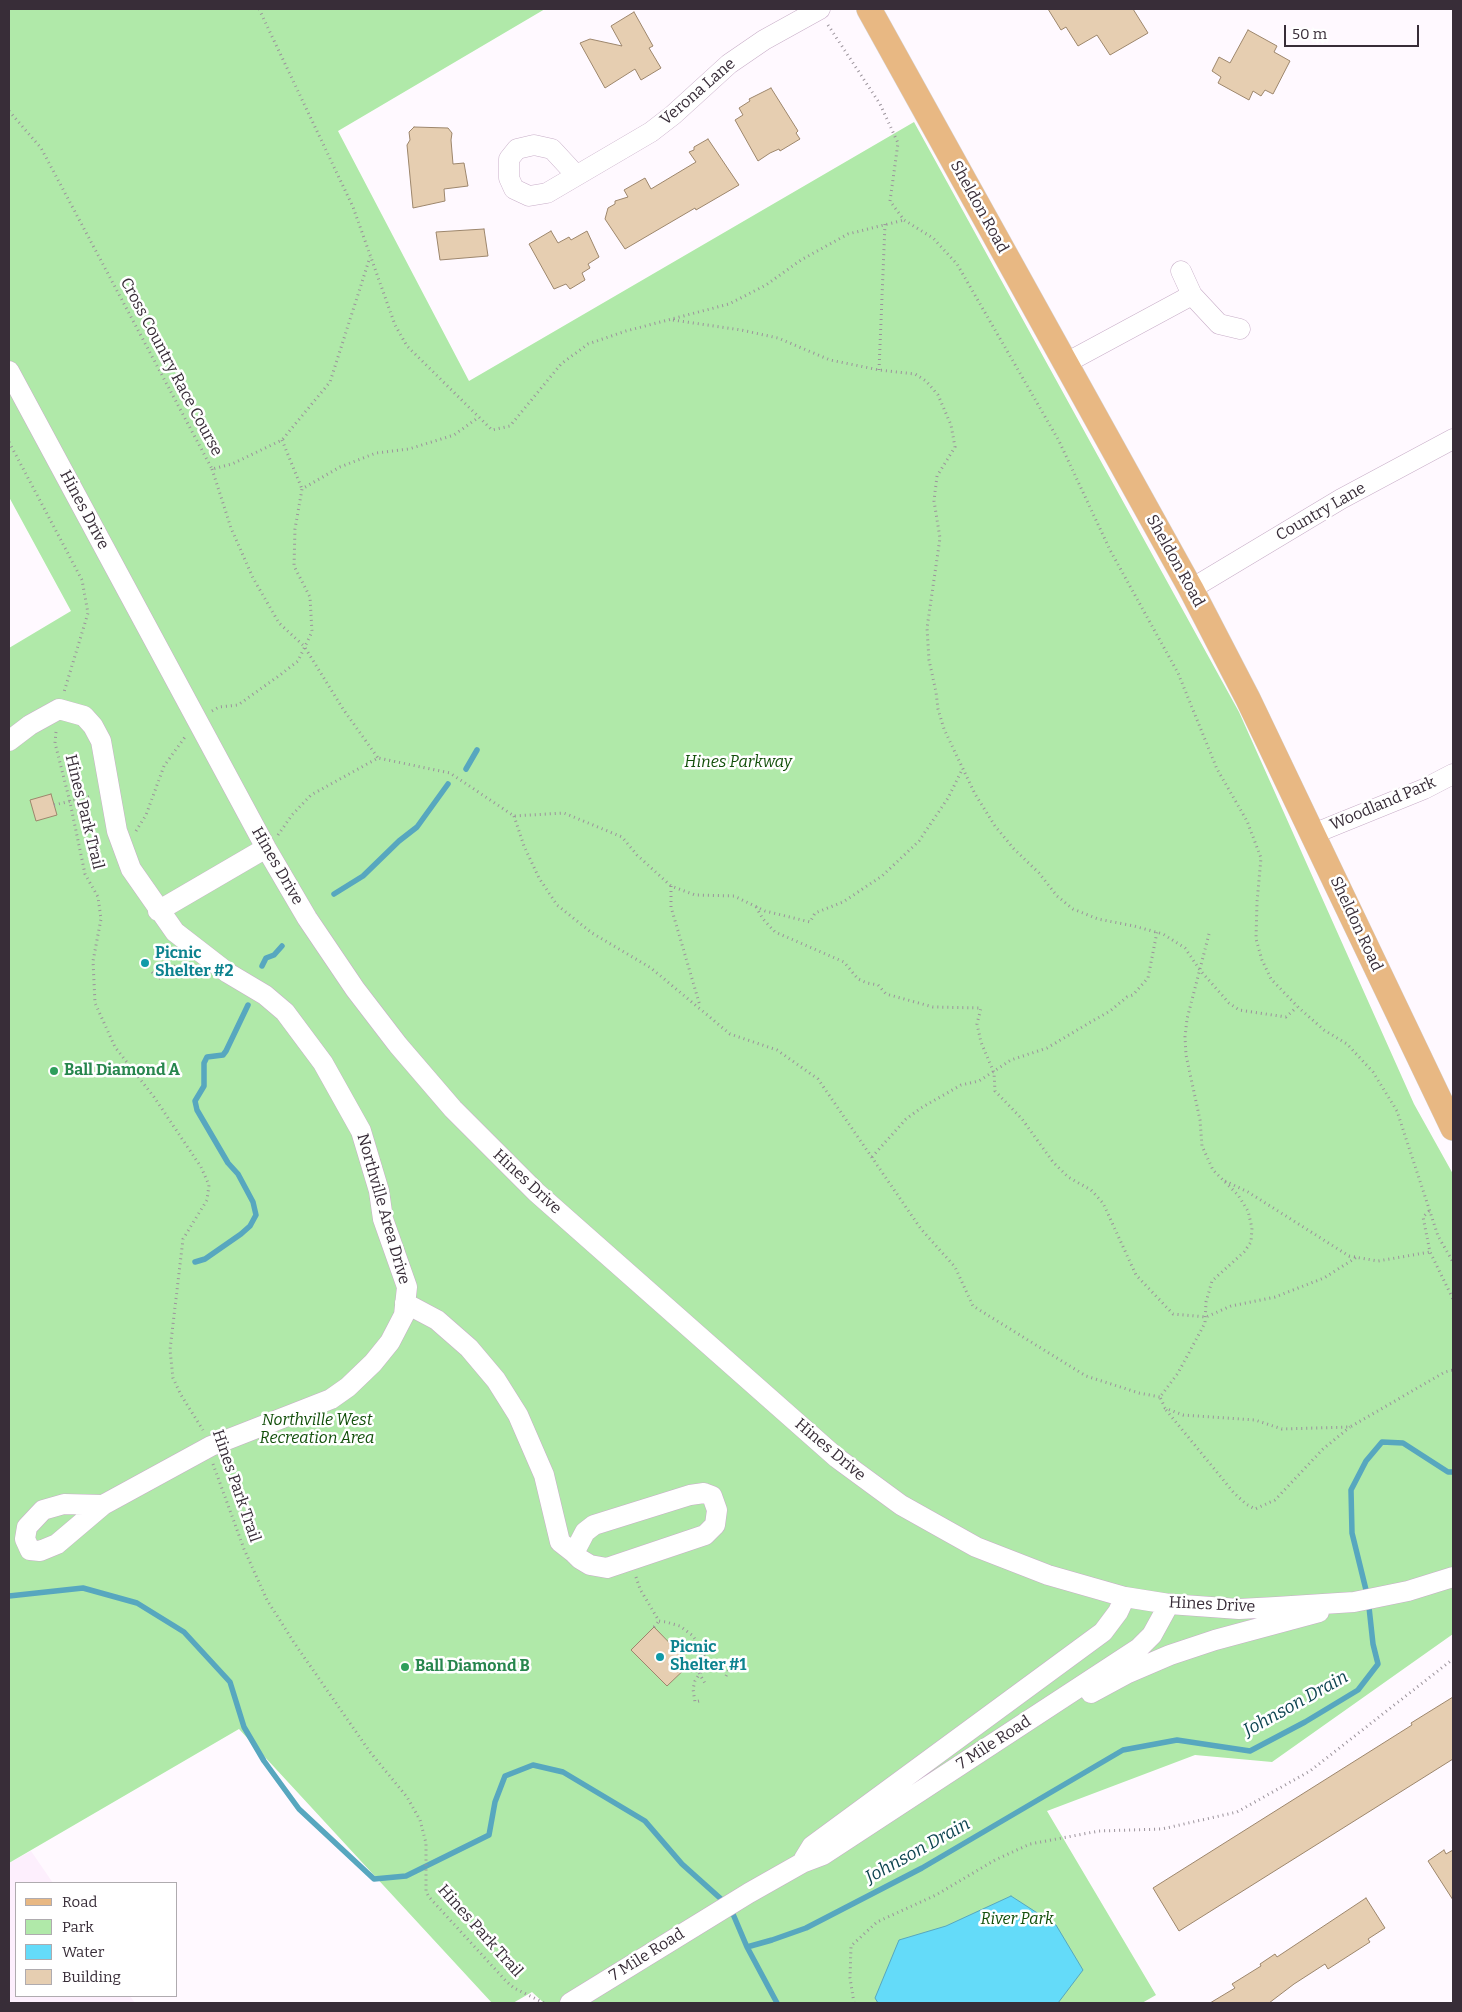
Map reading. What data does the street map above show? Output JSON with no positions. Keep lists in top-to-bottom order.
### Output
{
  "streets": {
    "main road": ["Sheldon Road"],
    "street": [
      "Verona Lane",
      "Hines Drive",
      "Country Lane",
      "Woodland Park",
      "Northville Area Drive",
      "7 Mile Road"
    ],
    "path": ["Cross Country Race Course", "Hines Park Trail"]
  },
  "crossings": [
    ["Sheldon Road", "Country Lane"],
    ["Sheldon Road", "Woodland Park"],
    ["Hines Drive", "7 Mile Road"],
    ["Hines Park Trail", "Northville Area Drive"]
  ],
  "water": ["Johnson Drain"],
  "parks": ["Hines Parkway", "Northville West Recreation Area", "River Park"],
  "places": [
    "Picnic Shelter #2",
    "Ball Diamond A",
    "Picnic Shelter #1",
    "Ball Diamond B"
  ],
  "legend": [
    "Road",
    "Park",
    "Water",
    "Building"
  ],
  "scale_bar": "50 m"
}
